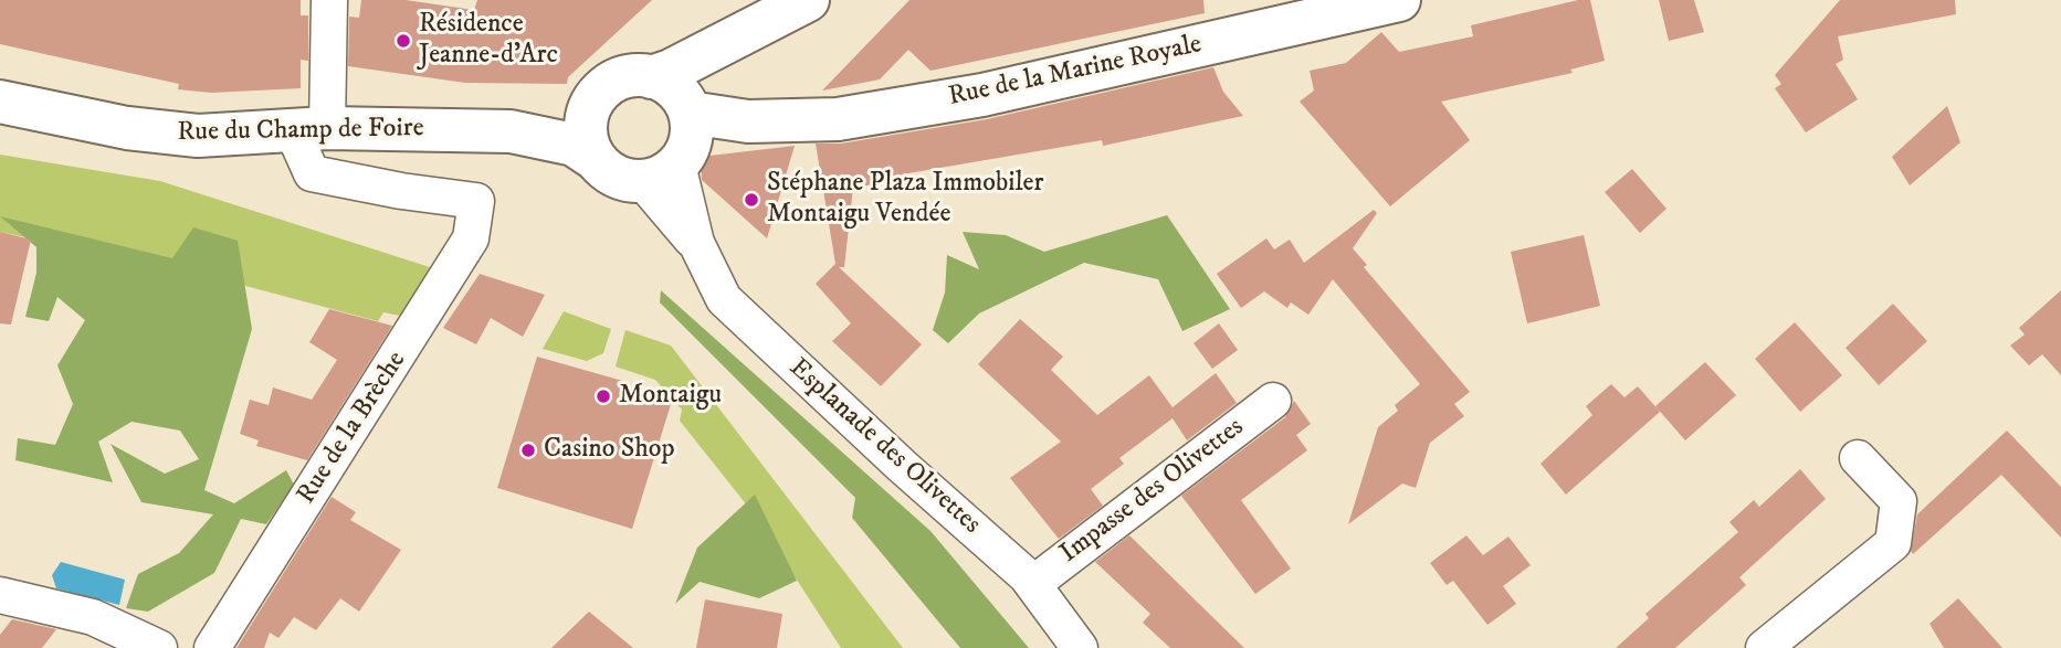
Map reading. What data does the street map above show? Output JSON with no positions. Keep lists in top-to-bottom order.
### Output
{
  "streets": {
    "main road": ["Rue de la Marine Royale", "Rue du Champ de Foire"],
    "street": ["Rue de la Brèche", "Esplanade des Olivettes", "Impasse des Olivettes"]
  },
  "crossings": [
    ["Rue de la Marine Royale", "Rue du Champ de Foire"],
    ["Rue de la Marine Royale", "Esplanade des Olivettes"],
    ["Rue du Champ de Foire", "Rue de la Brèche"],
    ["Rue du Champ de Foire", "Esplanade des Olivettes"],
    ["Esplanade des Olivettes", "Impasse des Olivettes"]
  ],
  "places": [
    "Résidence Jeanne-d'Arc",
    "Stéphane Plaza Immobiler Montaigu Vendée",
    "Montaigu",
    "Casino Shop"
  ]
}
